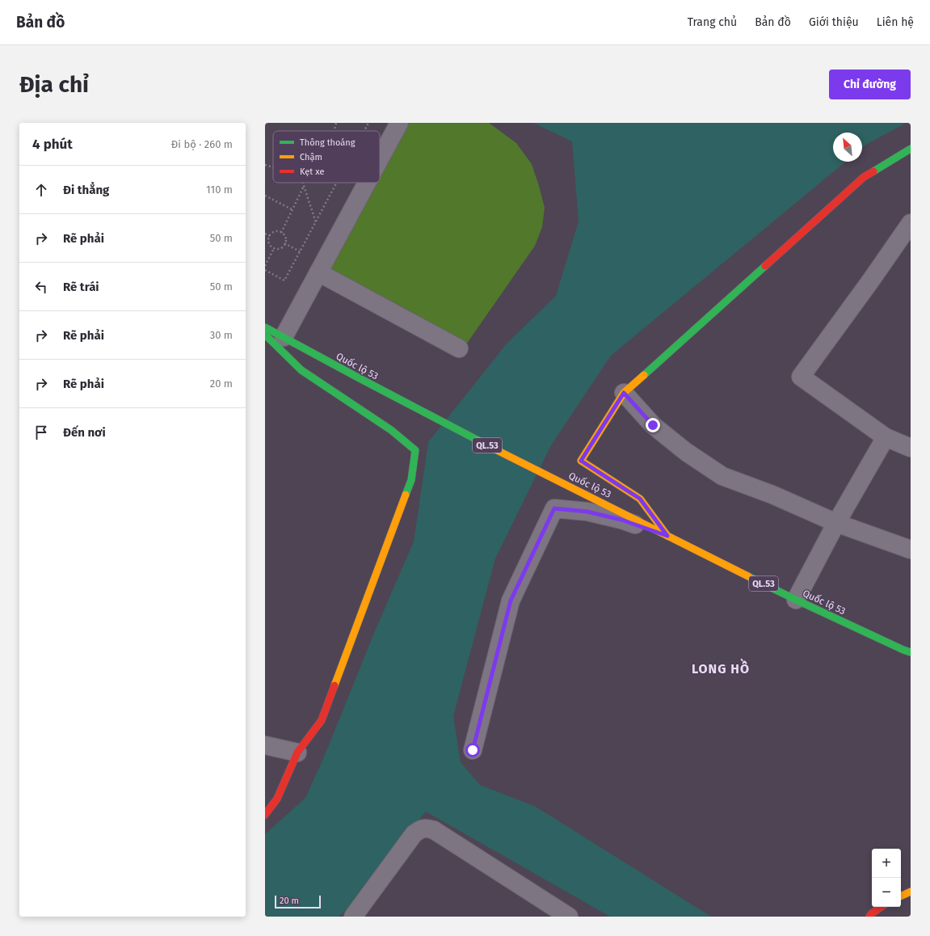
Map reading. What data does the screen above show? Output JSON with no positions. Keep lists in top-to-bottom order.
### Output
{
  "streets": {
    "main road": ["Quốc lộ 53", "QL.53"]
  },
  "districts": ["LONG HỒ"],
  "legend": ["Thông thoáng", "Chậm", "Kẹt xe"],
  "scale_bar": "20 m",
  "north": "top left",
  "page": {
    "header": "Bản đồ",
    "nav": [
      "Trang chủ",
      "Bản đồ",
      "Giới thiệu",
      "Liên hệ"
    ],
    "buttons": "Chỉ đường",
    "title": "Địa chỉ",
    "heading": ["4 phút", "Đi bộ · 260 m"],
    "list": [
      ["Đi thẳng", "110 m"],
      ["Rẽ phải", "50 m"],
      ["Rẽ trái", "50 m"],
      ["Rẽ phải", "30 m"],
      ["Rẽ phải", "20 m"],
      "Đến nơi"
    ],
    "map_buttons": ["+", "−"],
    "scale": "20 m"
  }
}
